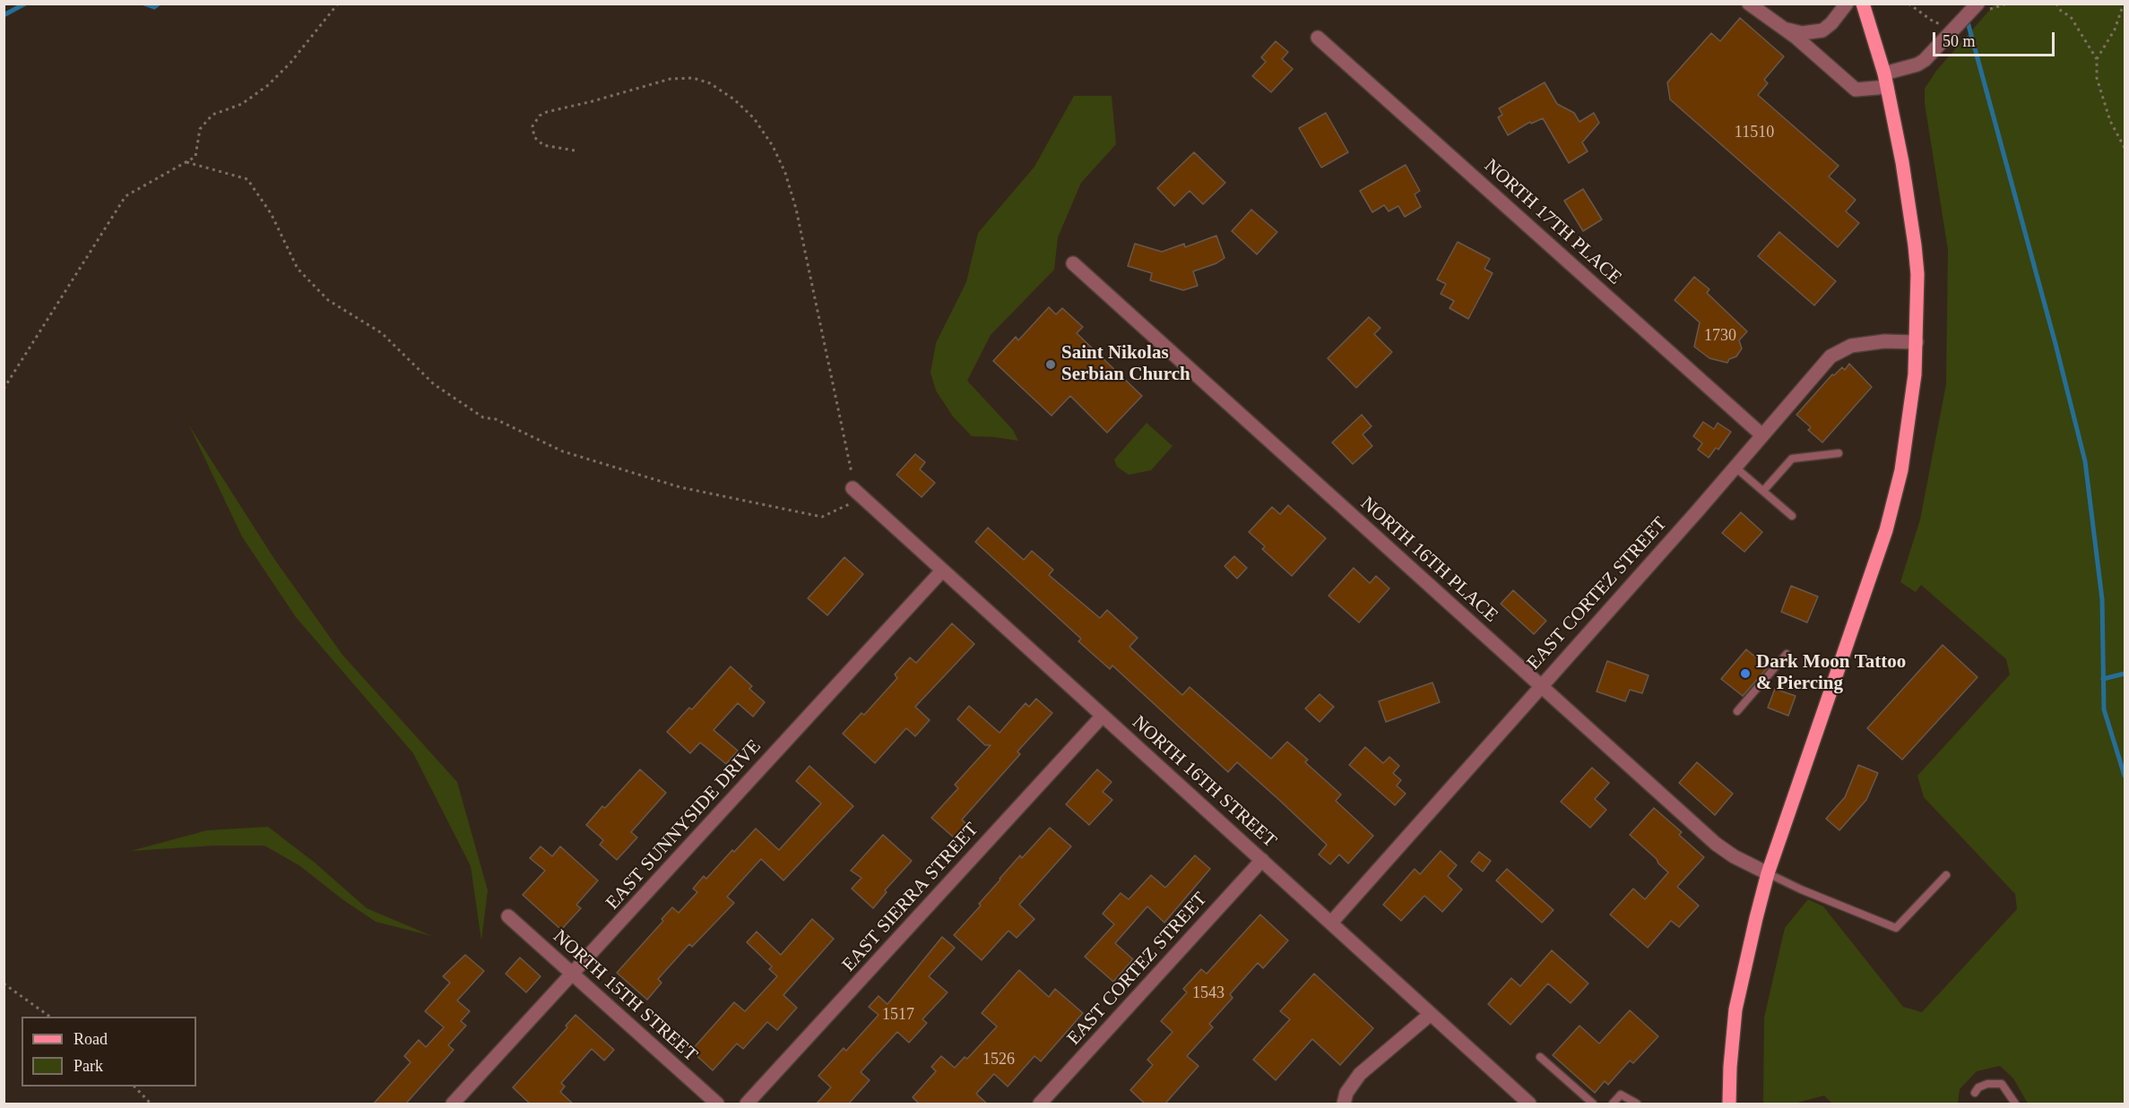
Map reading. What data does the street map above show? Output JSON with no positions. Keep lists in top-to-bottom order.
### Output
{
  "streets": {
    "street": [
      "NORTH 17TH PLACE",
      "NORTH 16TH PLACE",
      "EAST CORTEZ STREET",
      "NORTH 16TH STREET",
      "EAST SUNNYSIDE DRIVE",
      "EAST SIERRA STREET",
      "NORTH 15TH STREET"
    ]
  },
  "crossings": [
    ["NORTH 17TH PLACE", "EAST CORTEZ STREET"],
    ["NORTH 16TH PLACE", "EAST CORTEZ STREET"],
    ["EAST CORTEZ STREET", "NORTH 16TH STREET"],
    ["NORTH 16TH STREET", "EAST SUNNYSIDE DRIVE"],
    ["NORTH 16TH STREET", "EAST SIERRA STREET"],
    ["EAST SUNNYSIDE DRIVE", "NORTH 15TH STREET"]
  ],
  "places": ["Saint Nikolas Serbian Church", "Dark Moon Tattoo & Piercing"],
  "house_numbers": [
    "11510",
    "1730",
    "1543",
    "1517",
    "1526"
  ],
  "legend": ["Road", "Park"],
  "scale_bar": "50 m"
}
